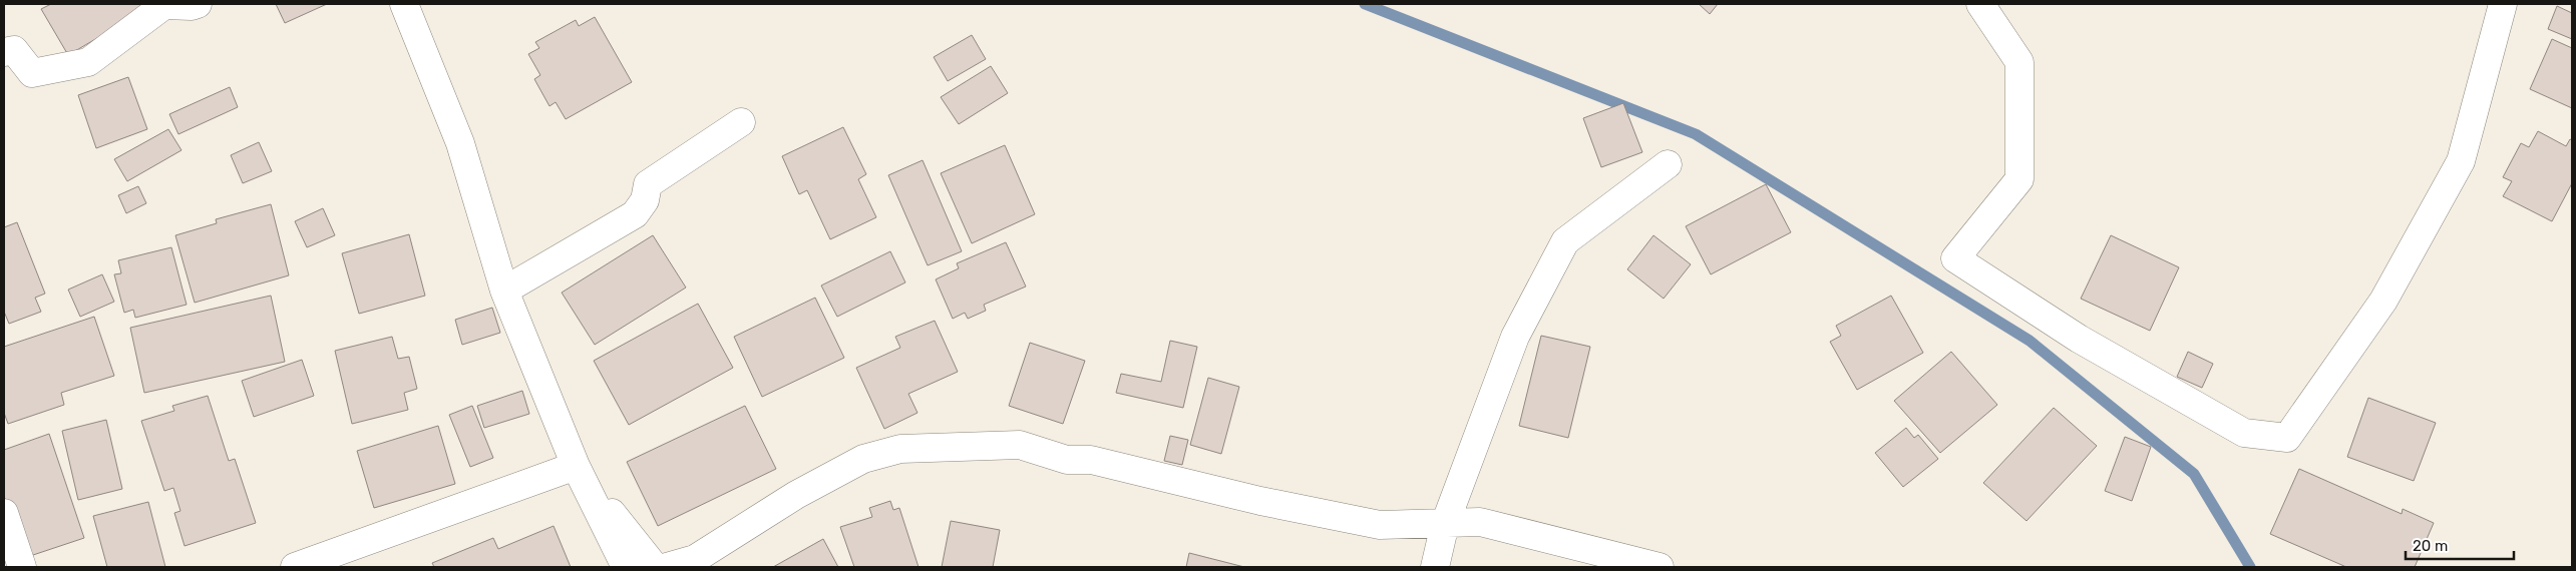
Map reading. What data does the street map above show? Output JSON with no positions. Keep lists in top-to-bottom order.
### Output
{
  "scale_bar": "20 m"
}
